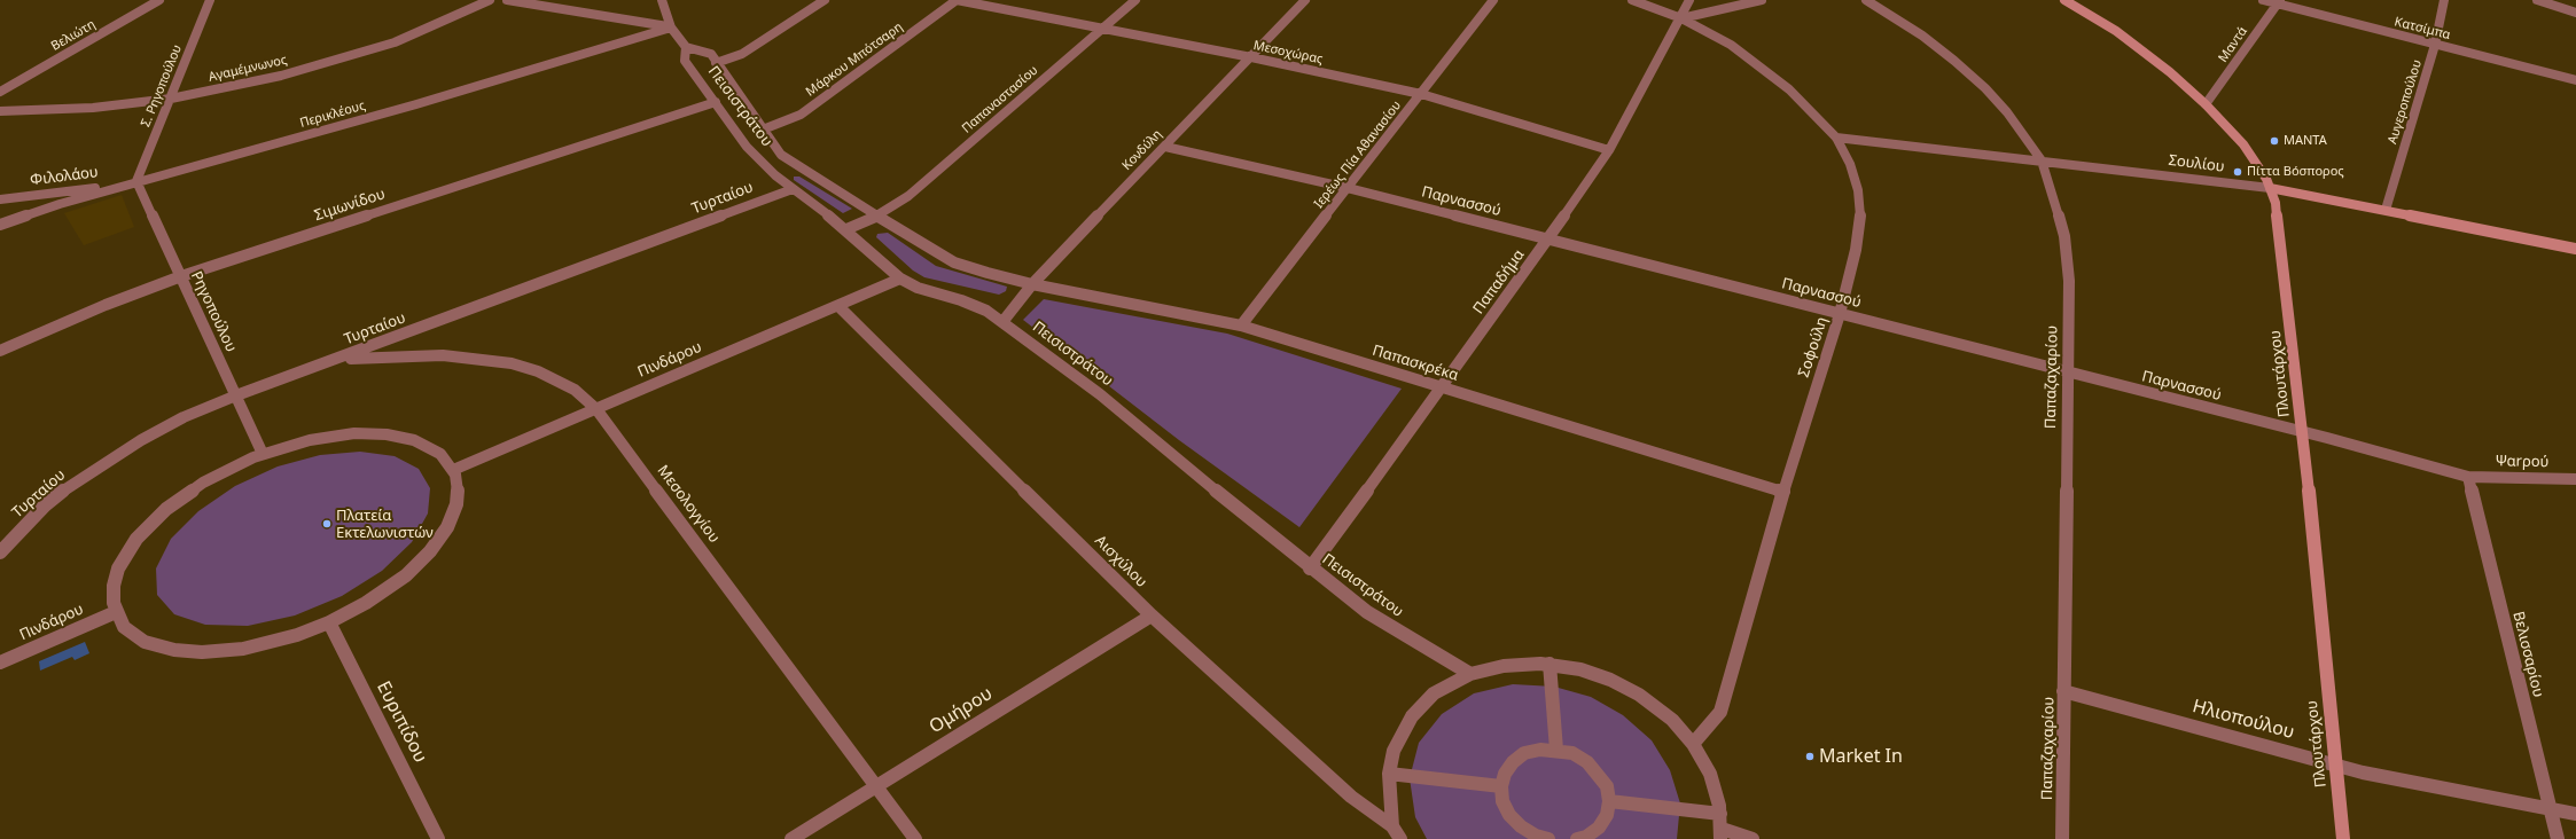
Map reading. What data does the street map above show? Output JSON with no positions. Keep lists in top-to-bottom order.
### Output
{
  "streets": {
    "street": [
      "Κατσίμπα",
      "Βελιώτη",
      "Μαντά",
      "Μεσοχώρας",
      "Μάρκου Μπότσαρη",
      "Αγαμέμνωνος",
      "Σ. Ρηγοπούλου",
      "Παπαναστασίου",
      "Αυγεροπούλου",
      "Πεισιστράτου",
      "Περικλέους",
      "Κονδύλη",
      "Ιερέως Πία Αθανασίου",
      "Σουλίου",
      "Φιλολάου",
      "Τυρταίου",
      "Παρνασσού",
      "Σιμωνίδου",
      "Παπαδήμα",
      "Ρηγοπούλου",
      "Σοφούλη",
      "Πινδάρου",
      "Παπασκρέκα",
      "Πλουτάρχου",
      "Παπαζαχαρίου",
      "Ψαrρού",
      "Μεσολογγίου",
      "Αισχύλου",
      "Βελισσαρίου",
      "Ομήρου",
      "Ηλιοπούλου",
      "Ευριπίδου"
    ]
  },
  "crossings": [
    ["Κατσίμπα", "Μαντά"],
    ["Κατσίμπα", "Αυγεροπούλου"],
    ["Μαντά", "Πλουτάρχου"],
    ["Μεσοχώρας", "Μάρκου Μπότσαρη"],
    ["Μεσοχώρας", "Παπαναστασίου"],
    ["Μεσοχώρας", "Κονδύλη"],
    ["Μεσοχώρας", "Ιερέως Πία Αθανασίου"],
    ["Μεσοχώρας", "Παπαδήμα"],
    ["Μάρκου Μπότσαρη", "Παπασκρέκα"],
    ["Αγαμέμνωνος", "Σ. Ρηγοπούλου"],
    ["Σ. Ρηγοπούλου", "Περικλέους"],
    ["Σ. Ρηγοπούλου", "Φιλολάου"],
    ["Σ. Ρηγοπούλου", "Ρηγοπούλου"],
    ["Παπαναστασίου", "Πεισιστράτου"],
    ["Παπαναστασίου", "Παπασκρέκα"],
    ["Αυγεροπούλου", "Σουλίου"],
    ["Πεισιστράτου", "Κονδύλη"],
    ["Πεισιστράτου", "Τυρταίου"],
    ["Πεισιστράτου", "Σιμωνίδου"],
    ["Πεισιστράτου", "Παπαδήμα"],
    ["Πεισιστράτου", "Πινδάρου"],
    ["Πεισιστράτου", "Παπασκρέκα"],
    ["Περικλέους", "Φιλολάου"],
    ["Περικλέους", "Ρηγοπούλου"],
    ["Κονδύλη", "Παρνασσού"],
    ["Κονδύλη", "Παπασκρέκα"],
    ["Ιερέως Πία Αθανασίου", "Παρνασσού"],
    ["Ιερέως Πία Αθανασίου", "Παπασκρέκα"],
    ["Σουλίου", "Σοφούλη"],
    ["Σουλίου", "Πλουτάρχου"],
    ["Σουλίου", "Παπαζαχαρίου"],
    ["Φιλολάου", "Ρηγοπούλου"],
    ["Τυρταίου", "Ρηγοπούλου"],
    ["Τυρταίου", "Μεσολογγίου"],
    ["Παρνασσού", "Παπαδήμα"],
    ["Παρνασσού", "Σοφούλη"],
    ["Παρνασσού", "Πλουτάρχου"],
    ["Παρνασσού", "Παπαζαχαρίου"],
    ["Παρνασσού", "Ψαrρού"],
    ["Παρνασσού", "Βελισσαρίου"],
    ["Σιμωνίδου", "Ρηγοπούλου"],
    ["Παπαδήμα", "Σοφούλη"],
    ["Παπαδήμα", "Παπασκρέκα"],
    ["Σοφούλη", "Παπασκρέκα"],
    ["Πινδάρου", "Μεσολογγίου"],
    ["Πινδάρου", "Αισχύλου"],
    ["Πλουτάρχου", "Ηλιοπούλου"],
    ["Παπαζαχαρίου", "Ηλιοπούλου"],
    ["Ψαrρού", "Βελισσαρίου"],
    ["Μεσολογγίου", "Ομήρου"],
    ["Αισχύλου", "Ομήρου"],
    ["Βελισσαρίου", "Ηλιοπούλου"]
  ],
  "places": [
    "ΜΑΝΤΑ",
    "Πίττα Βόσπορος",
    "Πλατεία Εκτελωνιστών",
    "Market In"
  ]
}
